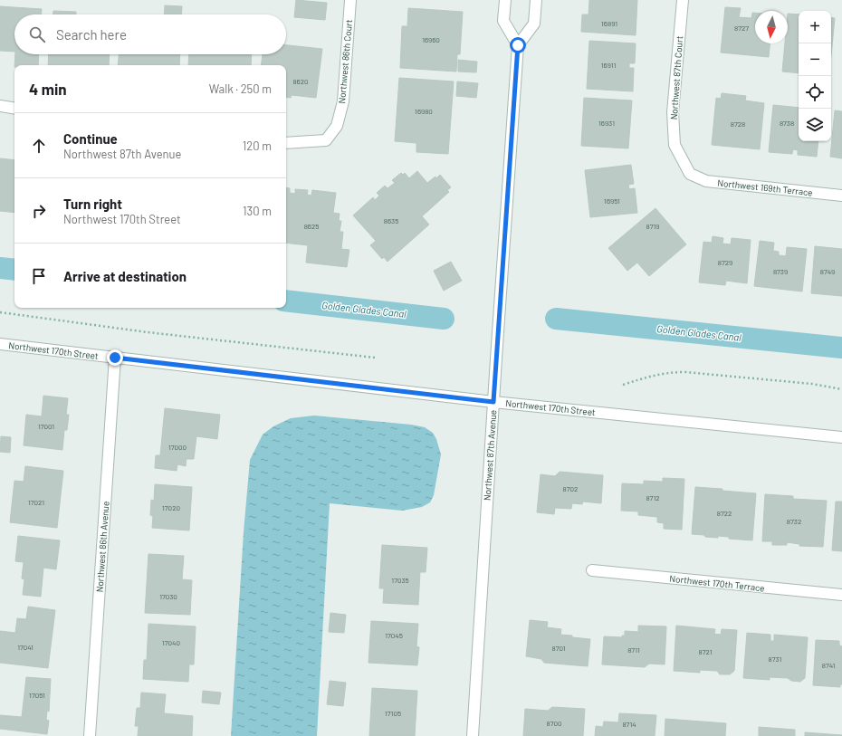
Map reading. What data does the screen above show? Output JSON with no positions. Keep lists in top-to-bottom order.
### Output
{
  "streets": {
    "street": [
      "Northwest 86th Court",
      "Northwest 87th Court",
      "Northwest 169th Terrace",
      "Northwest 170th Street",
      "Northwest 87th Avenue",
      "Northwest 86th Avenue",
      "Northwest 170th Terrace"
    ]
  },
  "crossings": [
    ["Northwest 87th Court", "Northwest 169th Terrace"],
    ["Northwest 170th Street", "Northwest 87th Avenue"],
    ["Northwest 170th Street", "Northwest 86th Avenue"]
  ],
  "water": ["Golden Glades Canal"],
  "house_numbers": [
    "16891",
    "8727",
    "16960",
    "16911",
    "8620",
    "16980",
    "16931",
    "8738",
    "8728",
    "16951",
    "8635",
    "8625",
    "8719",
    "8729",
    "8739",
    "8749",
    "17001",
    "17000",
    "8702",
    "8712",
    "17021",
    "17020",
    "8722",
    "8732",
    "17035",
    "17030",
    "17045",
    "17040",
    "17041",
    "8701",
    "8711",
    "8721",
    "8731",
    "8741",
    "17051",
    "17105",
    "8700",
    "8714"
  ],
  "north": "bottom",
  "page": {
    "map_buttons": ["+", "−"],
    "search": "Search here",
    "heading": ["4 min", "Walk · 250 m"],
    "list": [
      ["Continue", "Northwest 87th Avenue", "120 m"],
      ["Turn right", "Northwest 170th Street", "130 m"],
      "Arrive at destination"
    ]
  }
}
